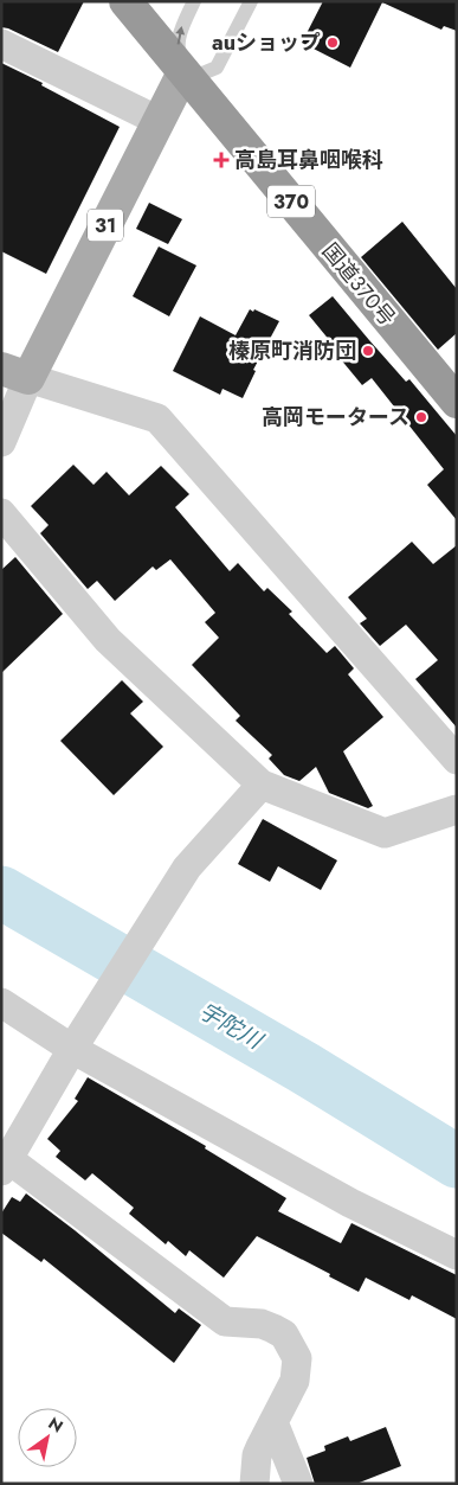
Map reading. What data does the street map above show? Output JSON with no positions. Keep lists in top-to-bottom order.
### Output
{
  "streets": {
    "highway": ["370", "国道370号"],
    "main road": ["31"]
  },
  "crossings": [
    ["31", "国道370号"]
  ],
  "water": ["宇陀川"],
  "places": {
    "other": ["auショップ", "榛原町消防団", "高岡モータース"],
    "health": ["高島耳鼻咽喉科"]
  },
  "north": "top right"
}
